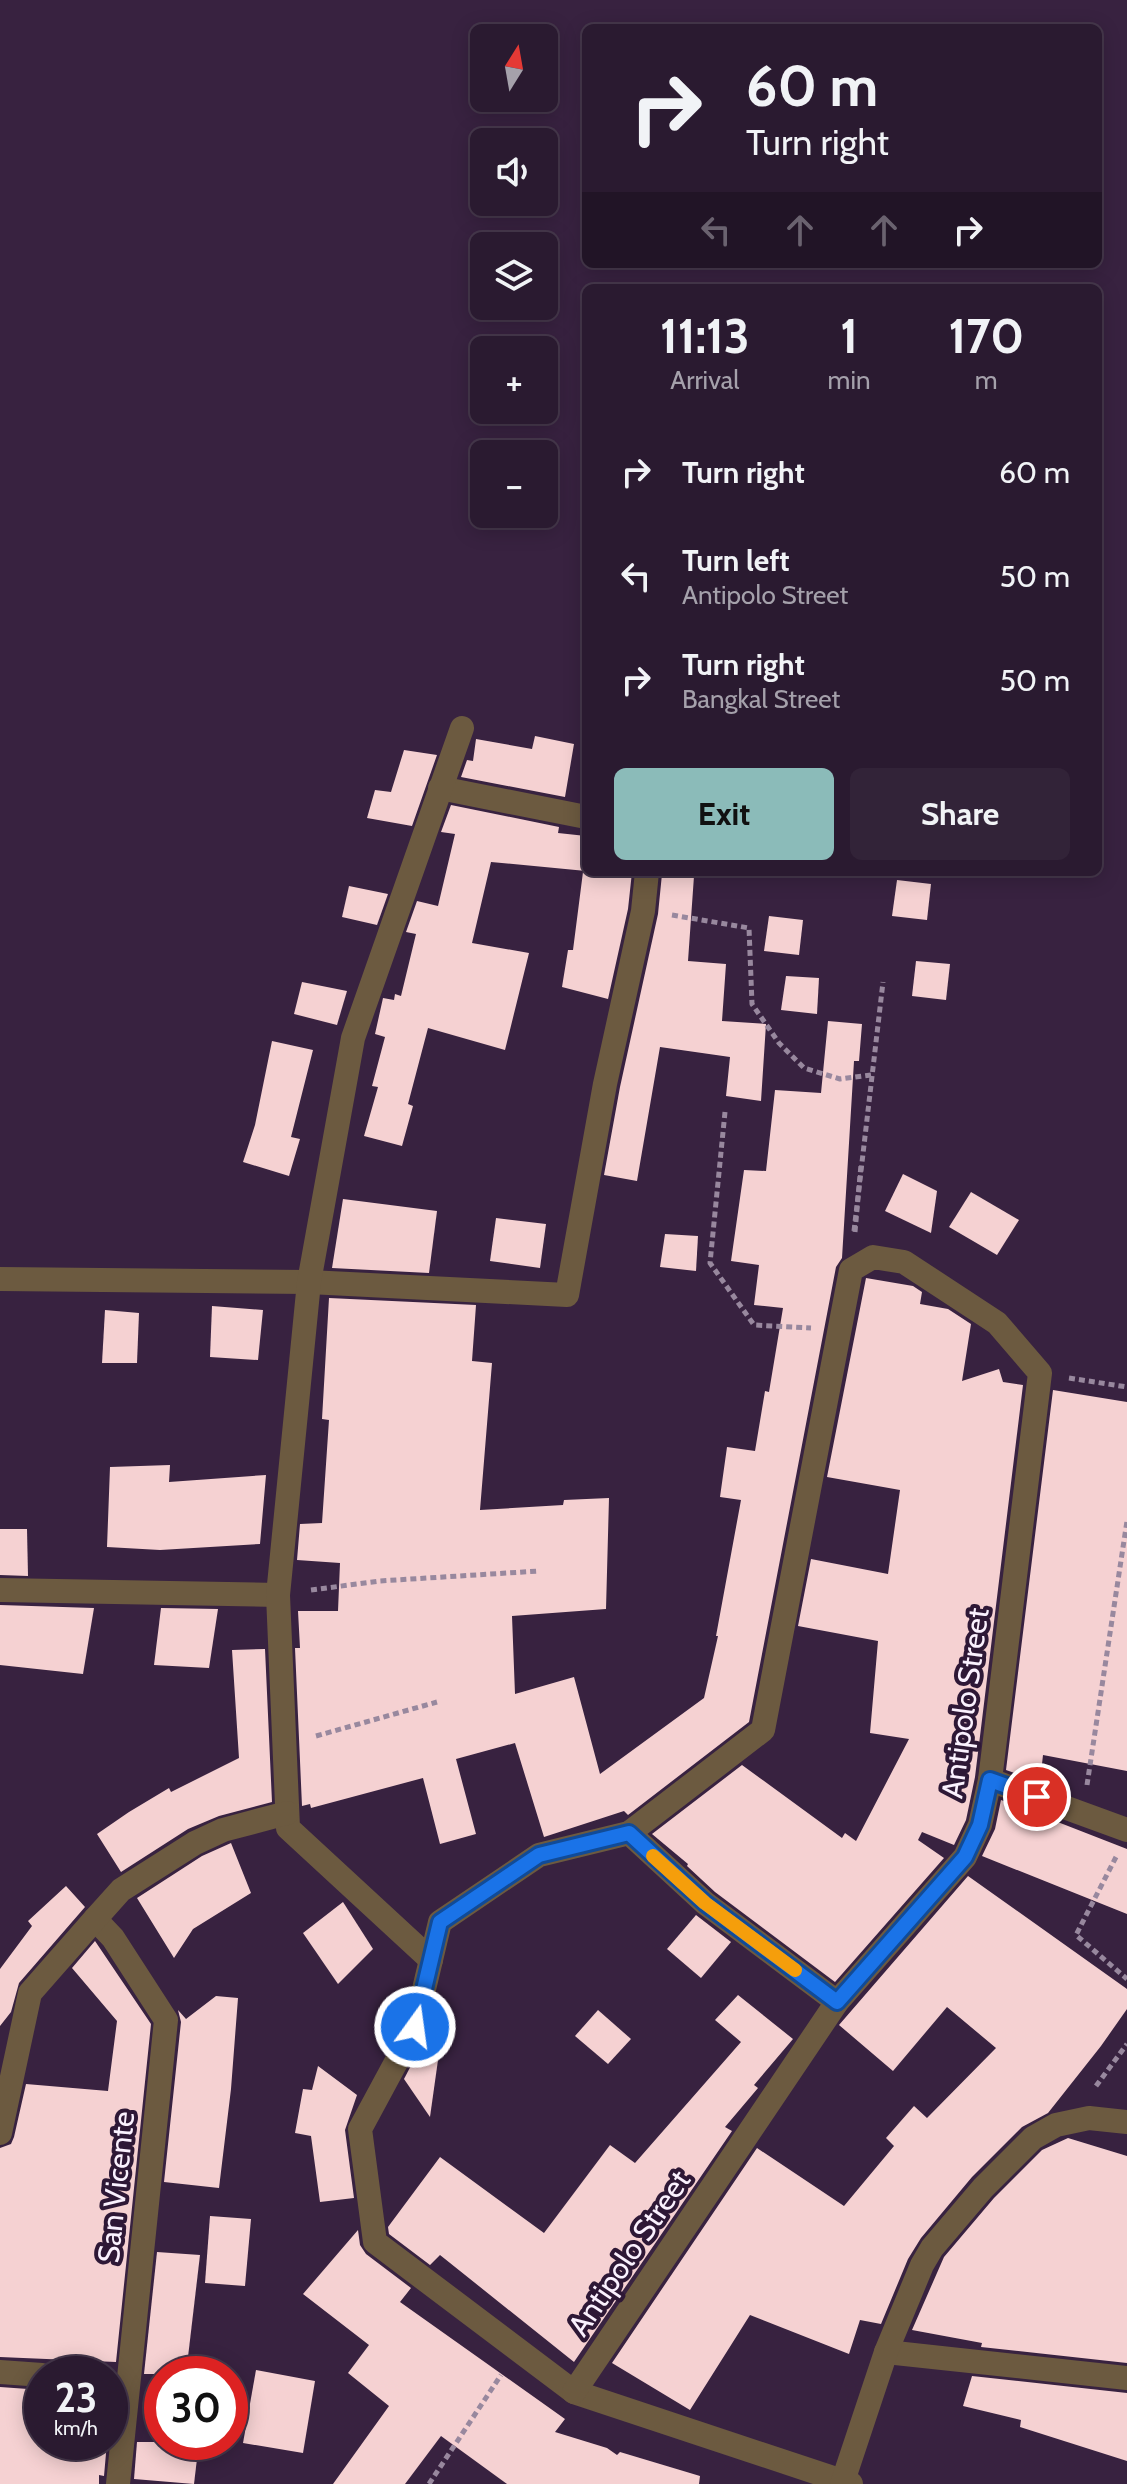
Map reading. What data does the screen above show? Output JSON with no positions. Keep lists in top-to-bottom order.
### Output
{
  "streets": {
    "street": ["Antipolo Street", "San Vicente"]
  },
  "north": "top",
  "page": {
    "map_buttons": ["+", "−"],
    "turn": ["60 m", "Turn right"],
    "eta": [
      "11:13",
      "Arrival",
      "1",
      "min",
      "170",
      "m"
    ],
    "list": [
      {
        "name": "Turn right",
        "value": "60 m"
      },
      {
        "name": "Turn left",
        "note": "Antipolo Street",
        "value": "50 m"
      },
      {
        "name": "Turn right",
        "note": "Bangkal Street",
        "value": "50 m"
      }
    ],
    "buttons": ["Exit", "Share"],
    "speed": "23 km/h",
    "limit": "30"
  }
}
